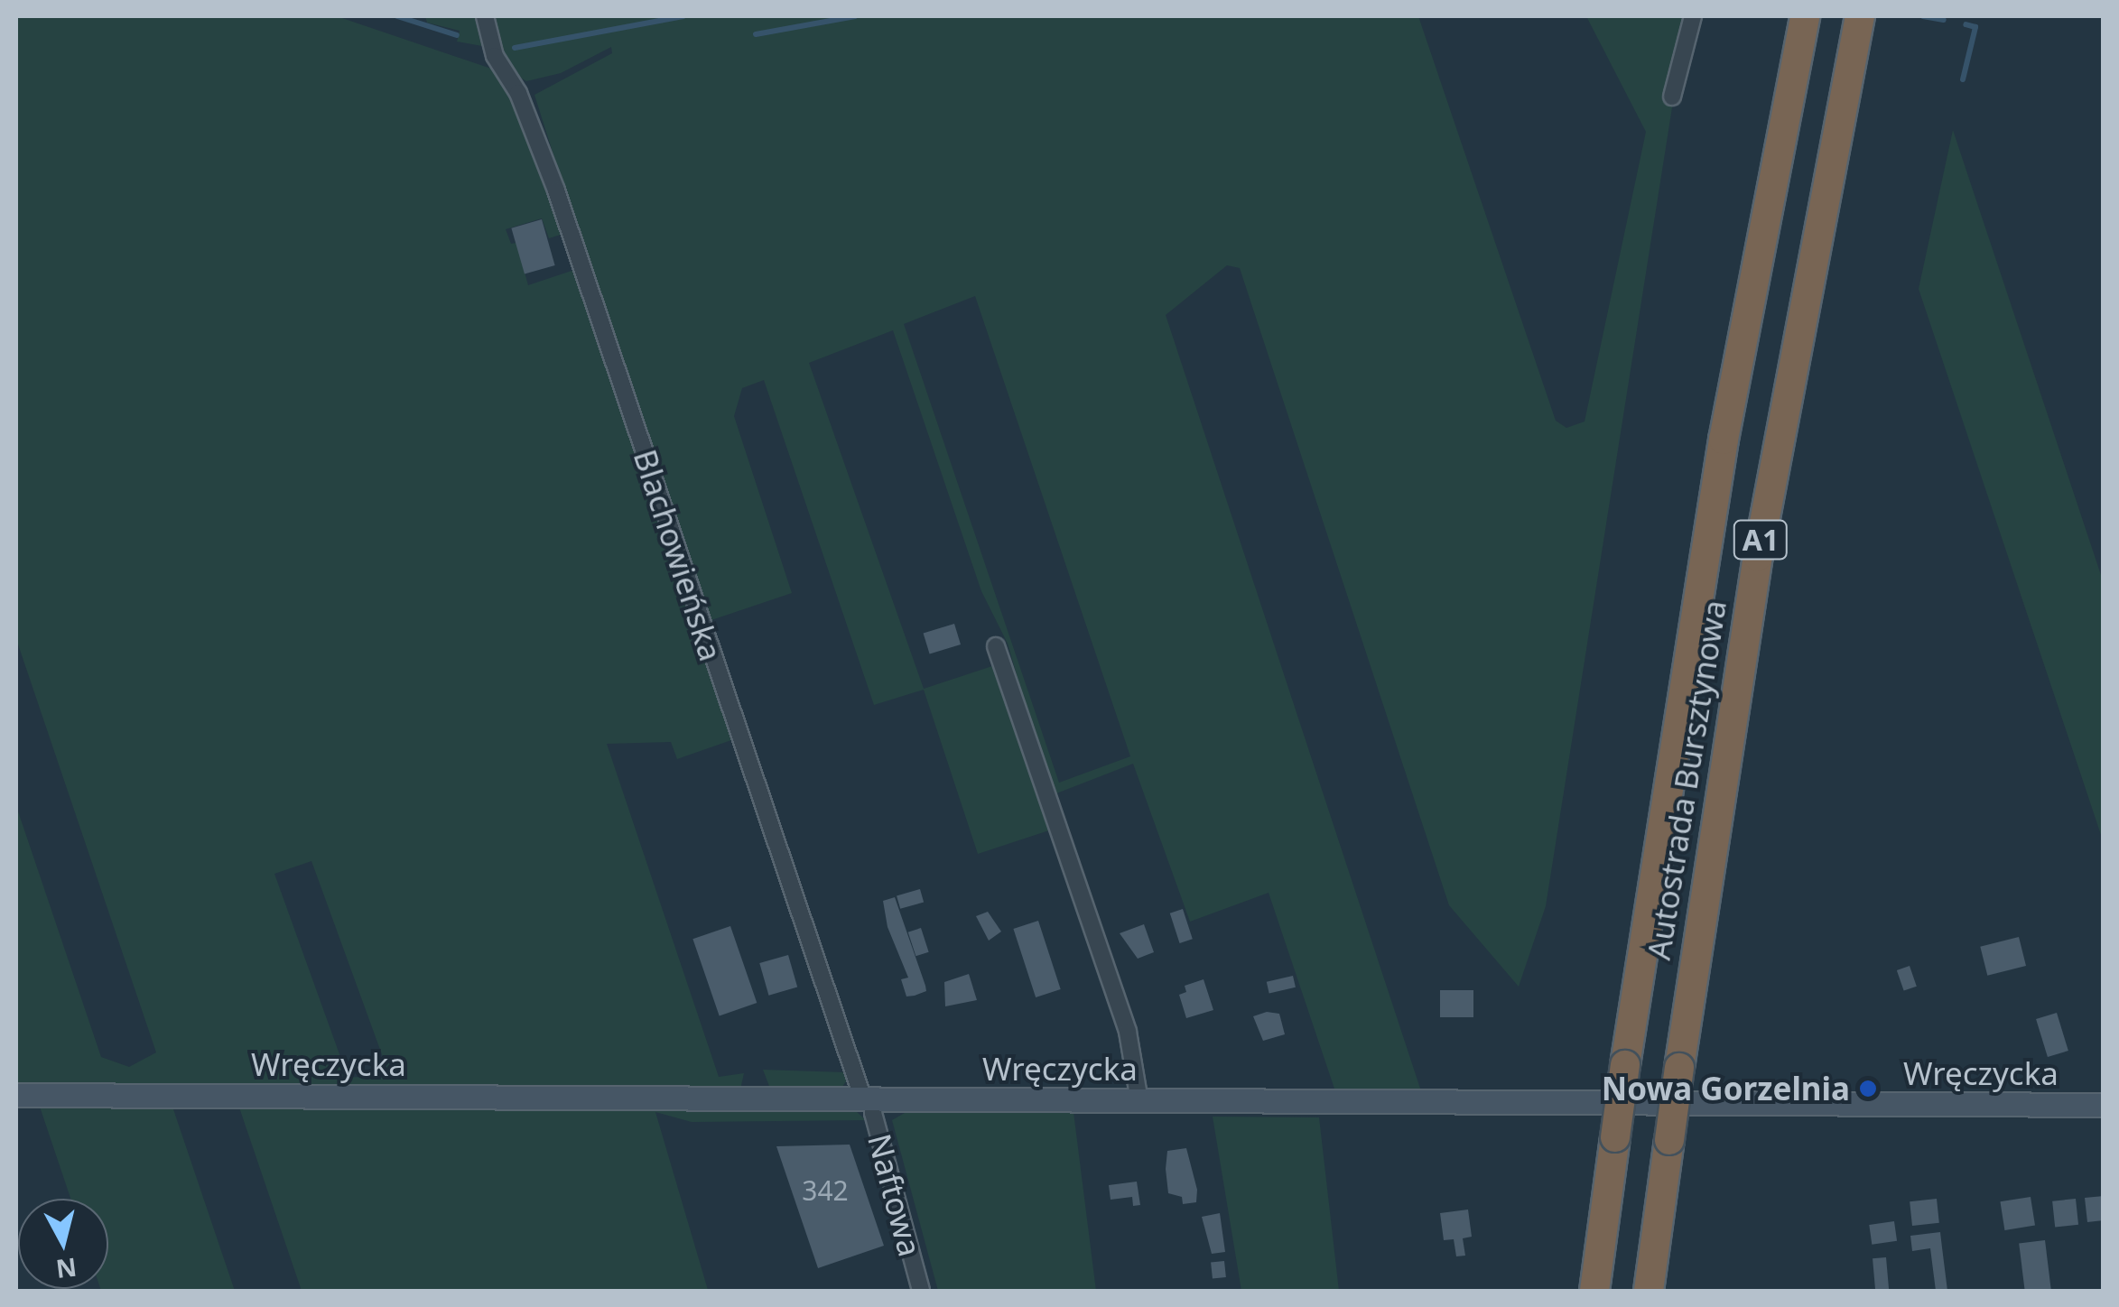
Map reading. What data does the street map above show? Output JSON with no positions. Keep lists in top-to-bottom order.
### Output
{
  "streets": {
    "highway": ["A1", "Autostrada Bursztynowa"],
    "main road": ["Wręczycka"],
    "street": ["Blachowieńska", "Naftowa"]
  },
  "crossings": [
    ["Blachowieńska", "Wręczycka"],
    ["Blachowieńska", "Naftowa"],
    ["Wręczycka", "Naftowa"]
  ],
  "places": ["Nowa Gorzelnia"],
  "house_numbers": ["342"],
  "north": "bottom"
}
